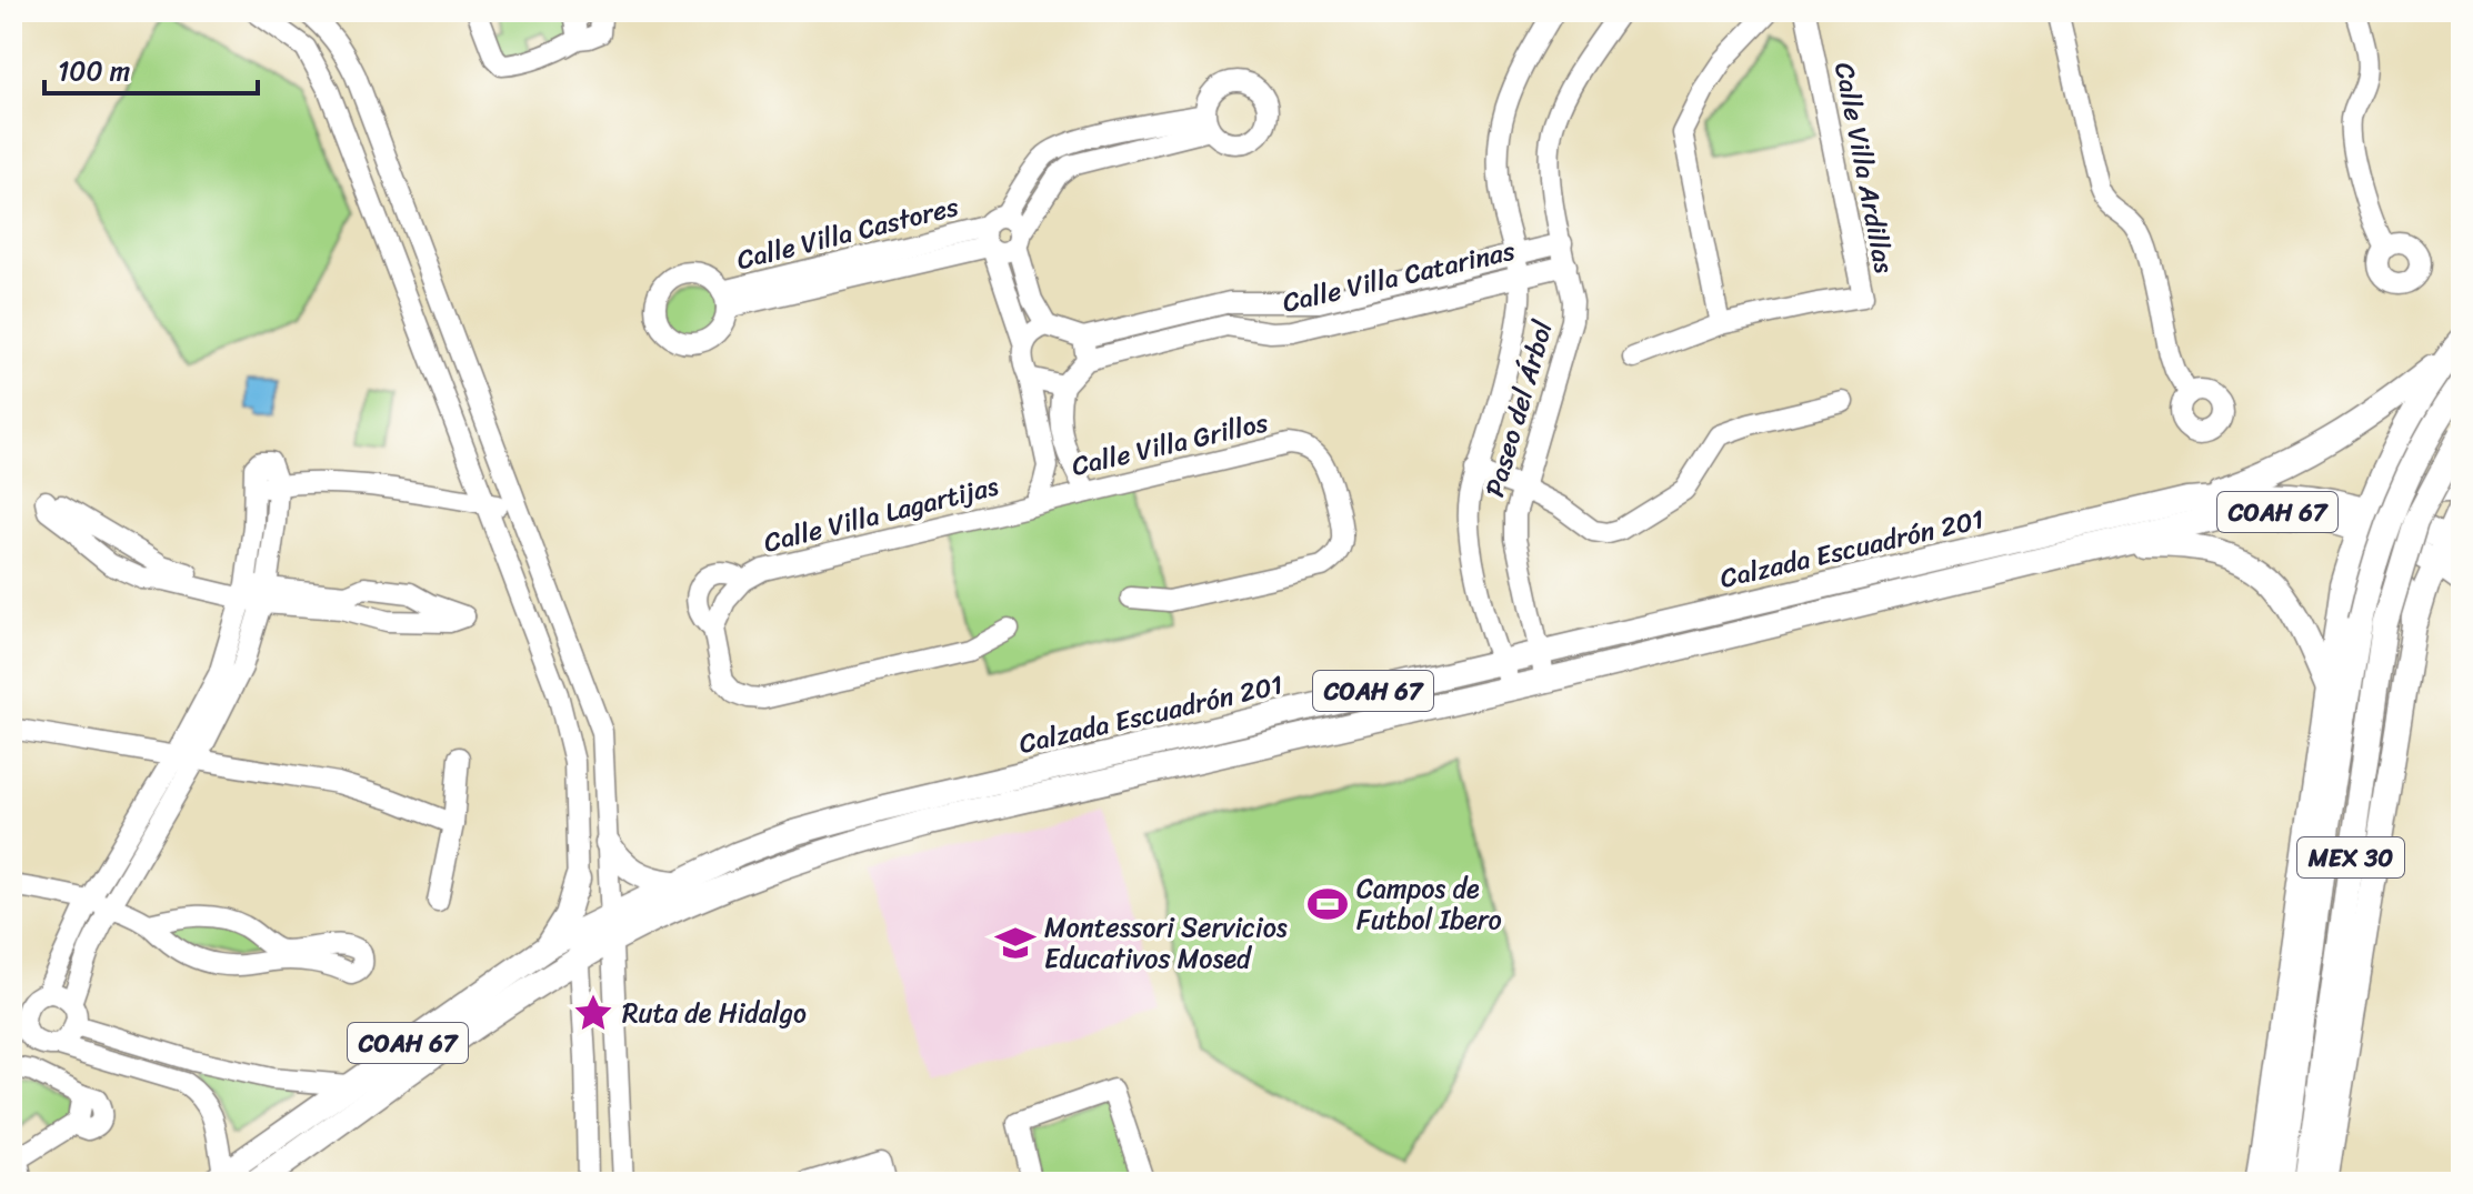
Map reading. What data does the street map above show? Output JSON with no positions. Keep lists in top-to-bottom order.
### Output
{
  "streets": {
    "main road": ["COAH 67", "Calzada Escuadrón 201", "MEX 30"],
    "street": [
      "Calle Villa Ardillas",
      "Calle Villa Castores",
      "Calle Villa Catarinas",
      "Paseo del Árbol",
      "Calle Villa Grillos",
      "Calle Villa Lagartijas"
    ]
  },
  "crossings": [
    ["Calle Villa Catarinas", "Paseo del Árbol"],
    ["Paseo del Árbol", "Calzada Escuadrón 201"],
    ["Calle Villa Grillos", "Calle Villa Lagartijas"],
    ["COAH 67", "Calzada Escuadrón 201"]
  ],
  "places": {
    "sports": ["Campos de Futbol Ibero"],
    "school or university": ["Montessori Servicios Educativos Mosed"],
    "place": ["Ruta de Hidalgo"]
  },
  "scale_bar": "100 m"
}
